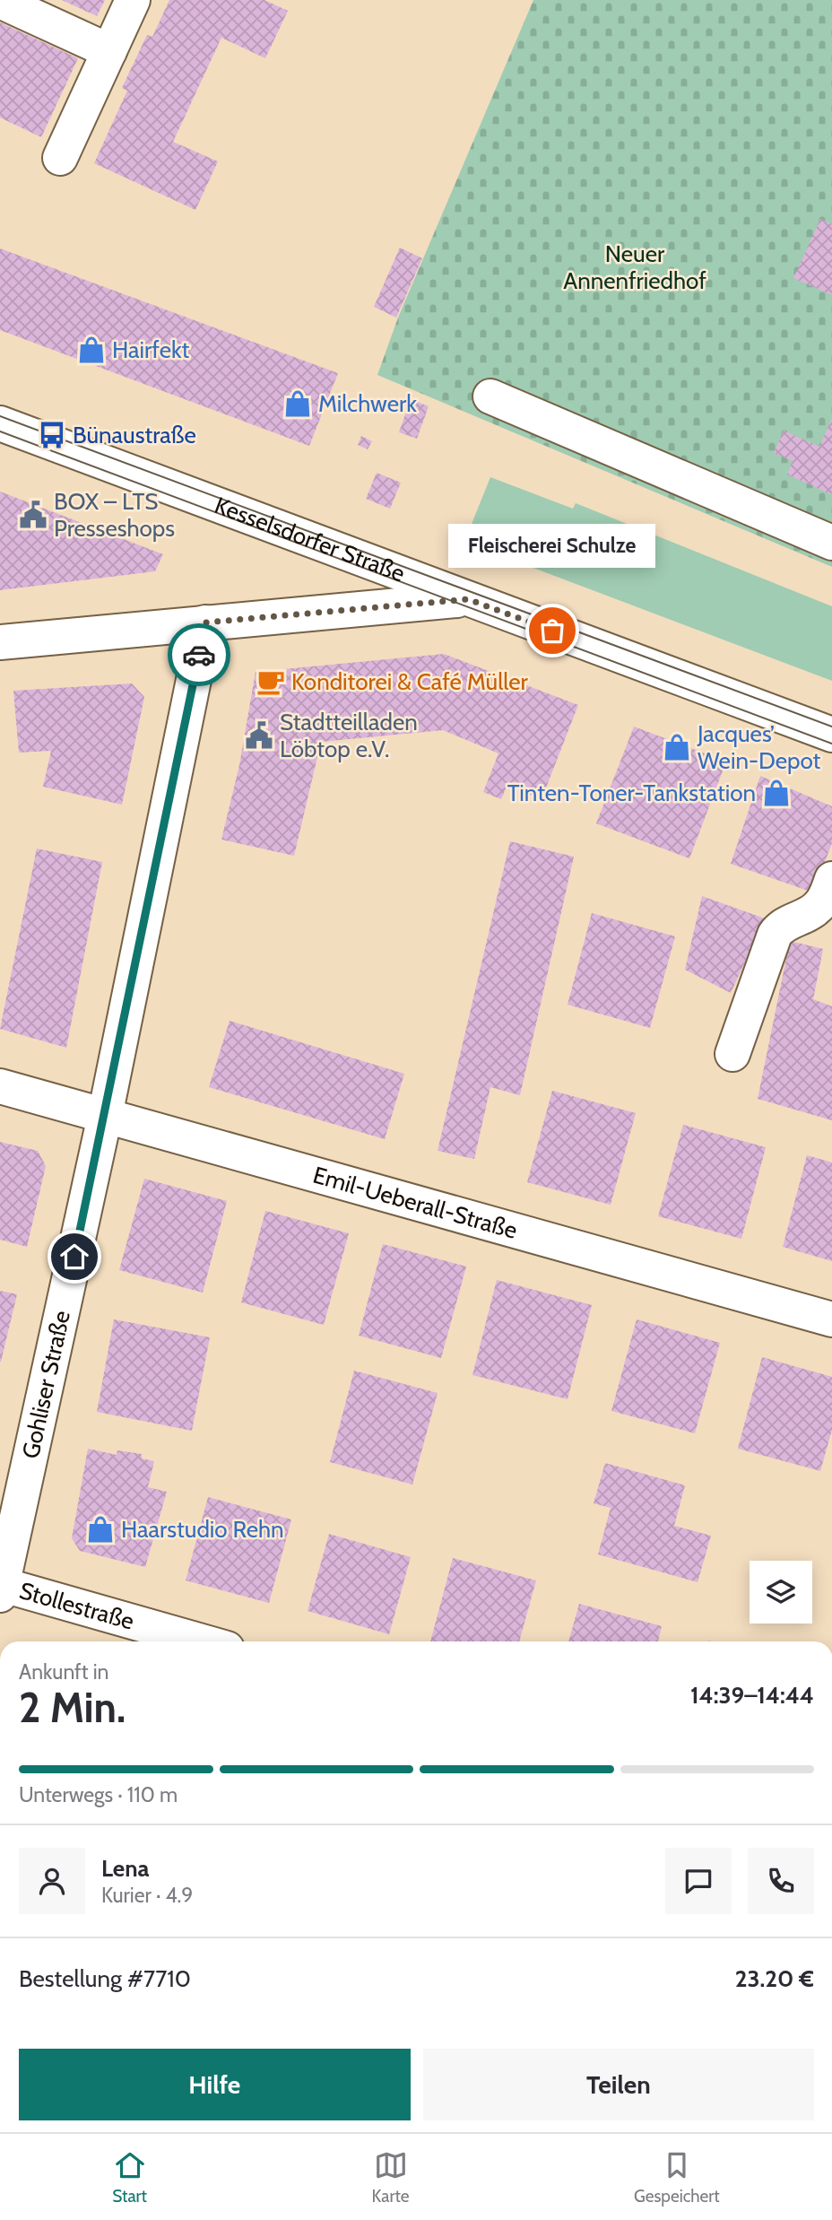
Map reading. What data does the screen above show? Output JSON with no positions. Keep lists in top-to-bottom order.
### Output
{
  "streets": {
    "street": [
      "Kesselsdorfer Straße",
      "Emil-Ueberall-Straße",
      "Gohliser Straße",
      "Stollestraße"
    ]
  },
  "crossings": [
    ["Emil-Ueberall-Straße", "Gohliser Straße"],
    ["Gohliser Straße", "Stollestraße"]
  ],
  "parks": ["Neuer Annenfriedhof"],
  "places": {
    "shop": [
      "Hairfekt",
      "Milchwerk",
      "Jacques’ Wein-Depot",
      "Tinten-Toner-Tankstation",
      "Haarstudio Rehn"
    ],
    "bus stop": ["Bünaustraße"],
    "public building": ["BOX – LTS Presseshops", "Stadtteilladen Löbtop e.V."],
    "other": ["Fleischerei Schulze"],
    "cafe": ["Konditorei & Café Müller"]
  },
  "page": {
    "bubble": "Fleischerei Schulze",
    "heading": ["2 Min.", "Ankunft in", "14:39–14:44"],
    "panel": [
      "Lena",
      "Kurier · 4.9",
      "Bestellung #7710",
      "23.20 €"
    ],
    "bar": "Unterwegs · 110 m",
    "buttons": ["Hilfe", "Teilen"],
    "tabs": ["Start", "Karte", "Gespeichert"]
  }
}
